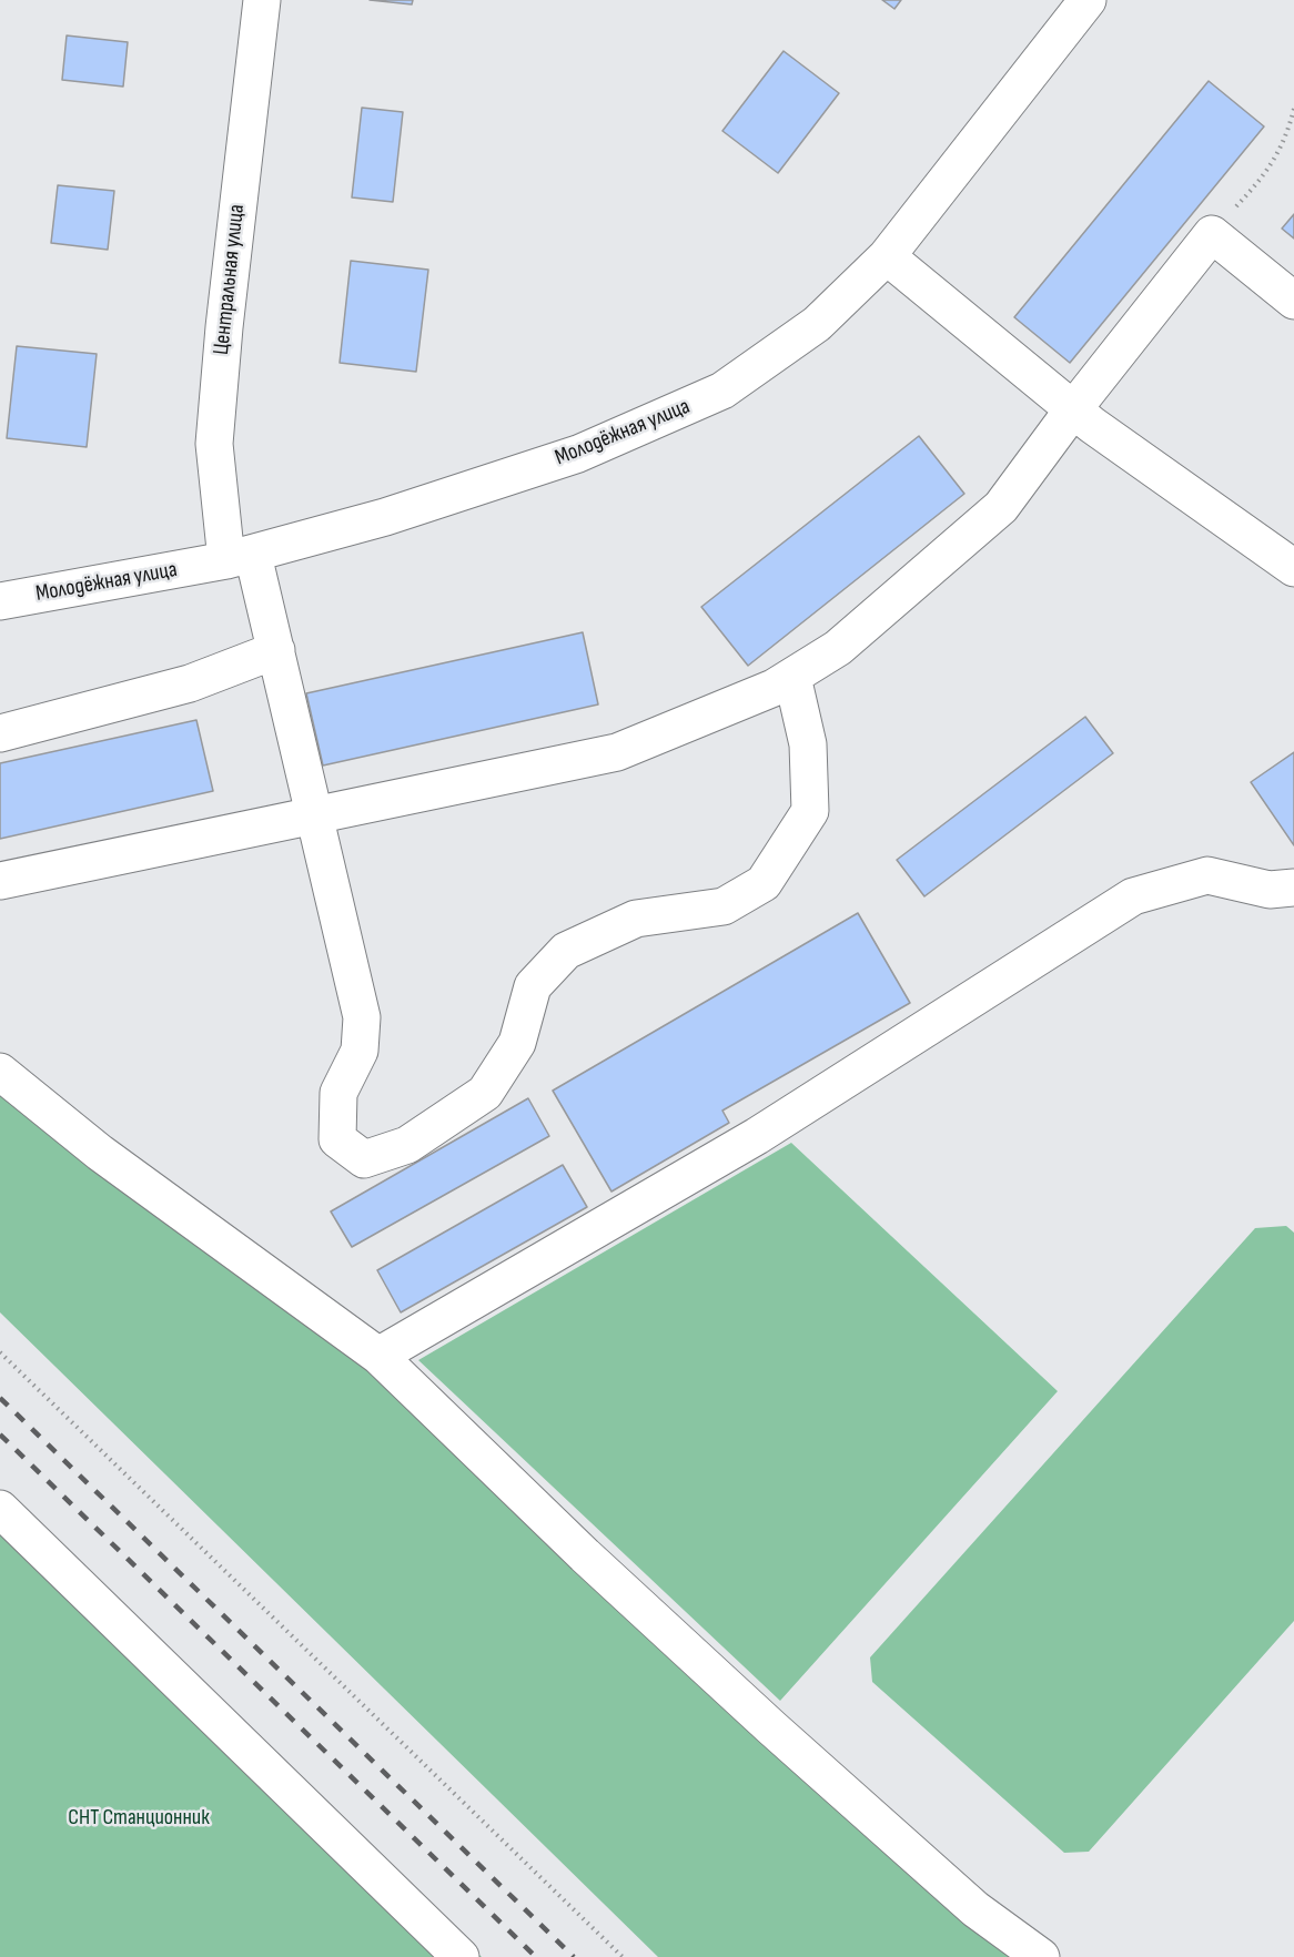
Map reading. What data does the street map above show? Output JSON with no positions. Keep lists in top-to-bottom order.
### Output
{
  "streets": {
    "street": ["Центральная улица", "Молодёжная улица"]
  },
  "crossings": [
    ["Центральная улица", "Молодёжная улица"]
  ],
  "parks": ["СНТ Станционник"]
}
